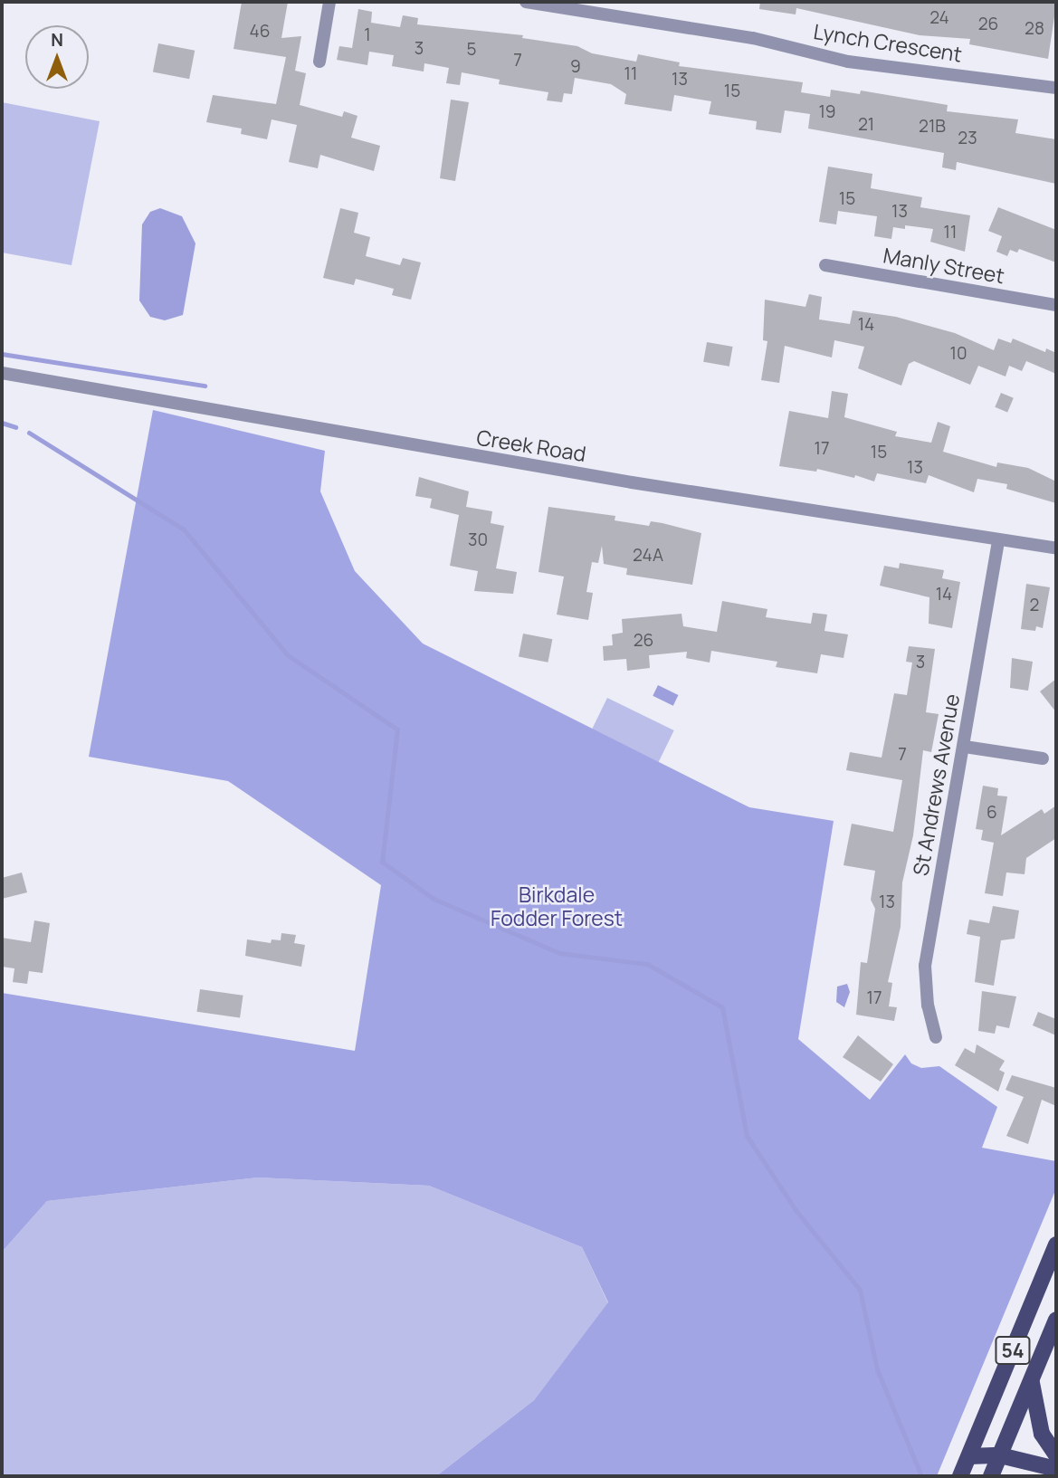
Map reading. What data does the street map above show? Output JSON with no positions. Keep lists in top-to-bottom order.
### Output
{
  "streets": {
    "main road": ["54"],
    "street": [
      "Lynch Crescent",
      "Manly Street",
      "Creek Road",
      "St Andrews Avenue"
    ]
  },
  "crossings": [
    ["Creek Road", "St Andrews Avenue"]
  ],
  "parks": ["Birkdale Fodder Forest"],
  "house_numbers": [
    "24",
    "26",
    "28",
    "46",
    "1",
    "3",
    "5",
    "7",
    "9",
    "11",
    "13",
    "15",
    "19",
    "21",
    "21B",
    "23",
    "15",
    "13",
    "11",
    "14",
    "10",
    "17",
    "15",
    "13",
    "30",
    "24A",
    "14",
    "2",
    "26",
    "3",
    "7",
    "6",
    "13",
    "17"
  ],
  "north": "top"
}
